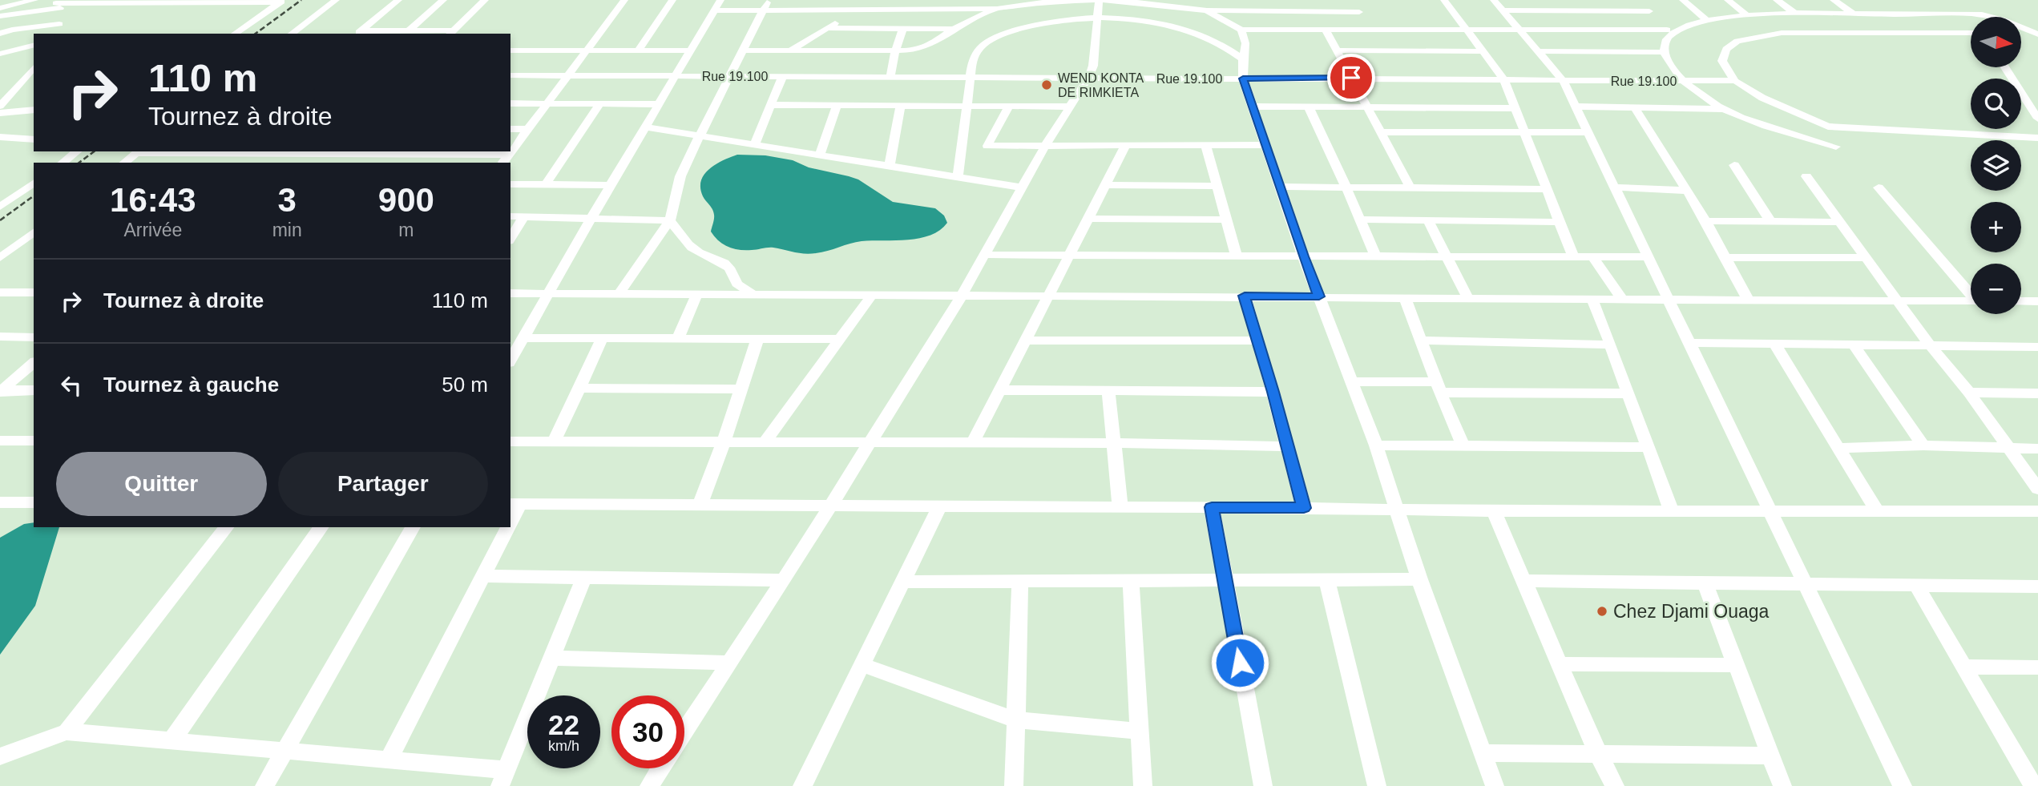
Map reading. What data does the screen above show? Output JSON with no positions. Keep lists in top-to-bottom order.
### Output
{
  "streets": {
    "street": ["Rue 19.100"]
  },
  "places": ["WEND KONTA DE RIMKIETA", "Chez Djami Ouaga"],
  "north": "right",
  "page": {
    "map_buttons": ["+", "−"],
    "turn": ["110 m", "Tournez à droite"],
    "eta": [
      "16:43",
      "Arrivée",
      "3",
      "min",
      "900",
      "m"
    ],
    "list": [
      {
        "name": "Tournez à droite",
        "value": "110 m"
      },
      {
        "name": "Tournez à gauche",
        "value": "50 m"
      }
    ],
    "buttons": ["Quitter", "Partager"],
    "speed": "22 km/h",
    "limit": "30"
  }
}
